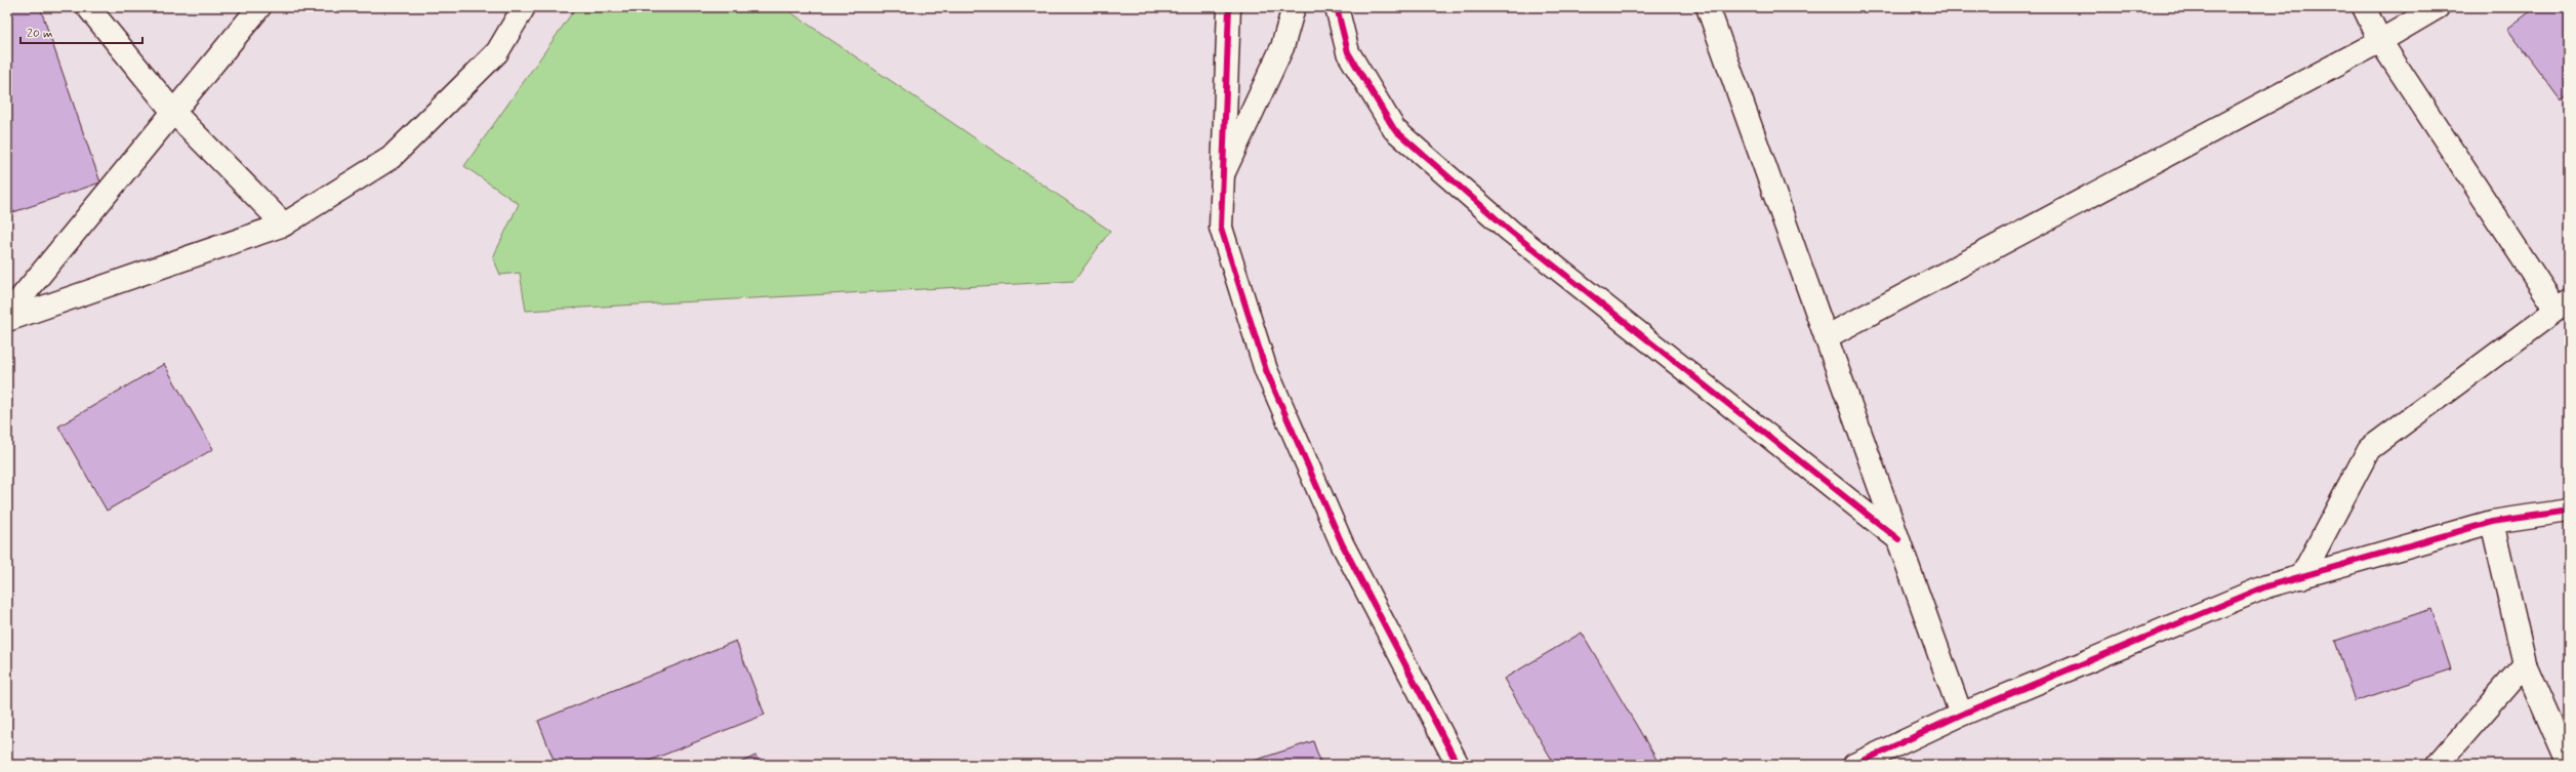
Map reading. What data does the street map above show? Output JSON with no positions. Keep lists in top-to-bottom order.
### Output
{
  "scale_bar": "20 m"
}
